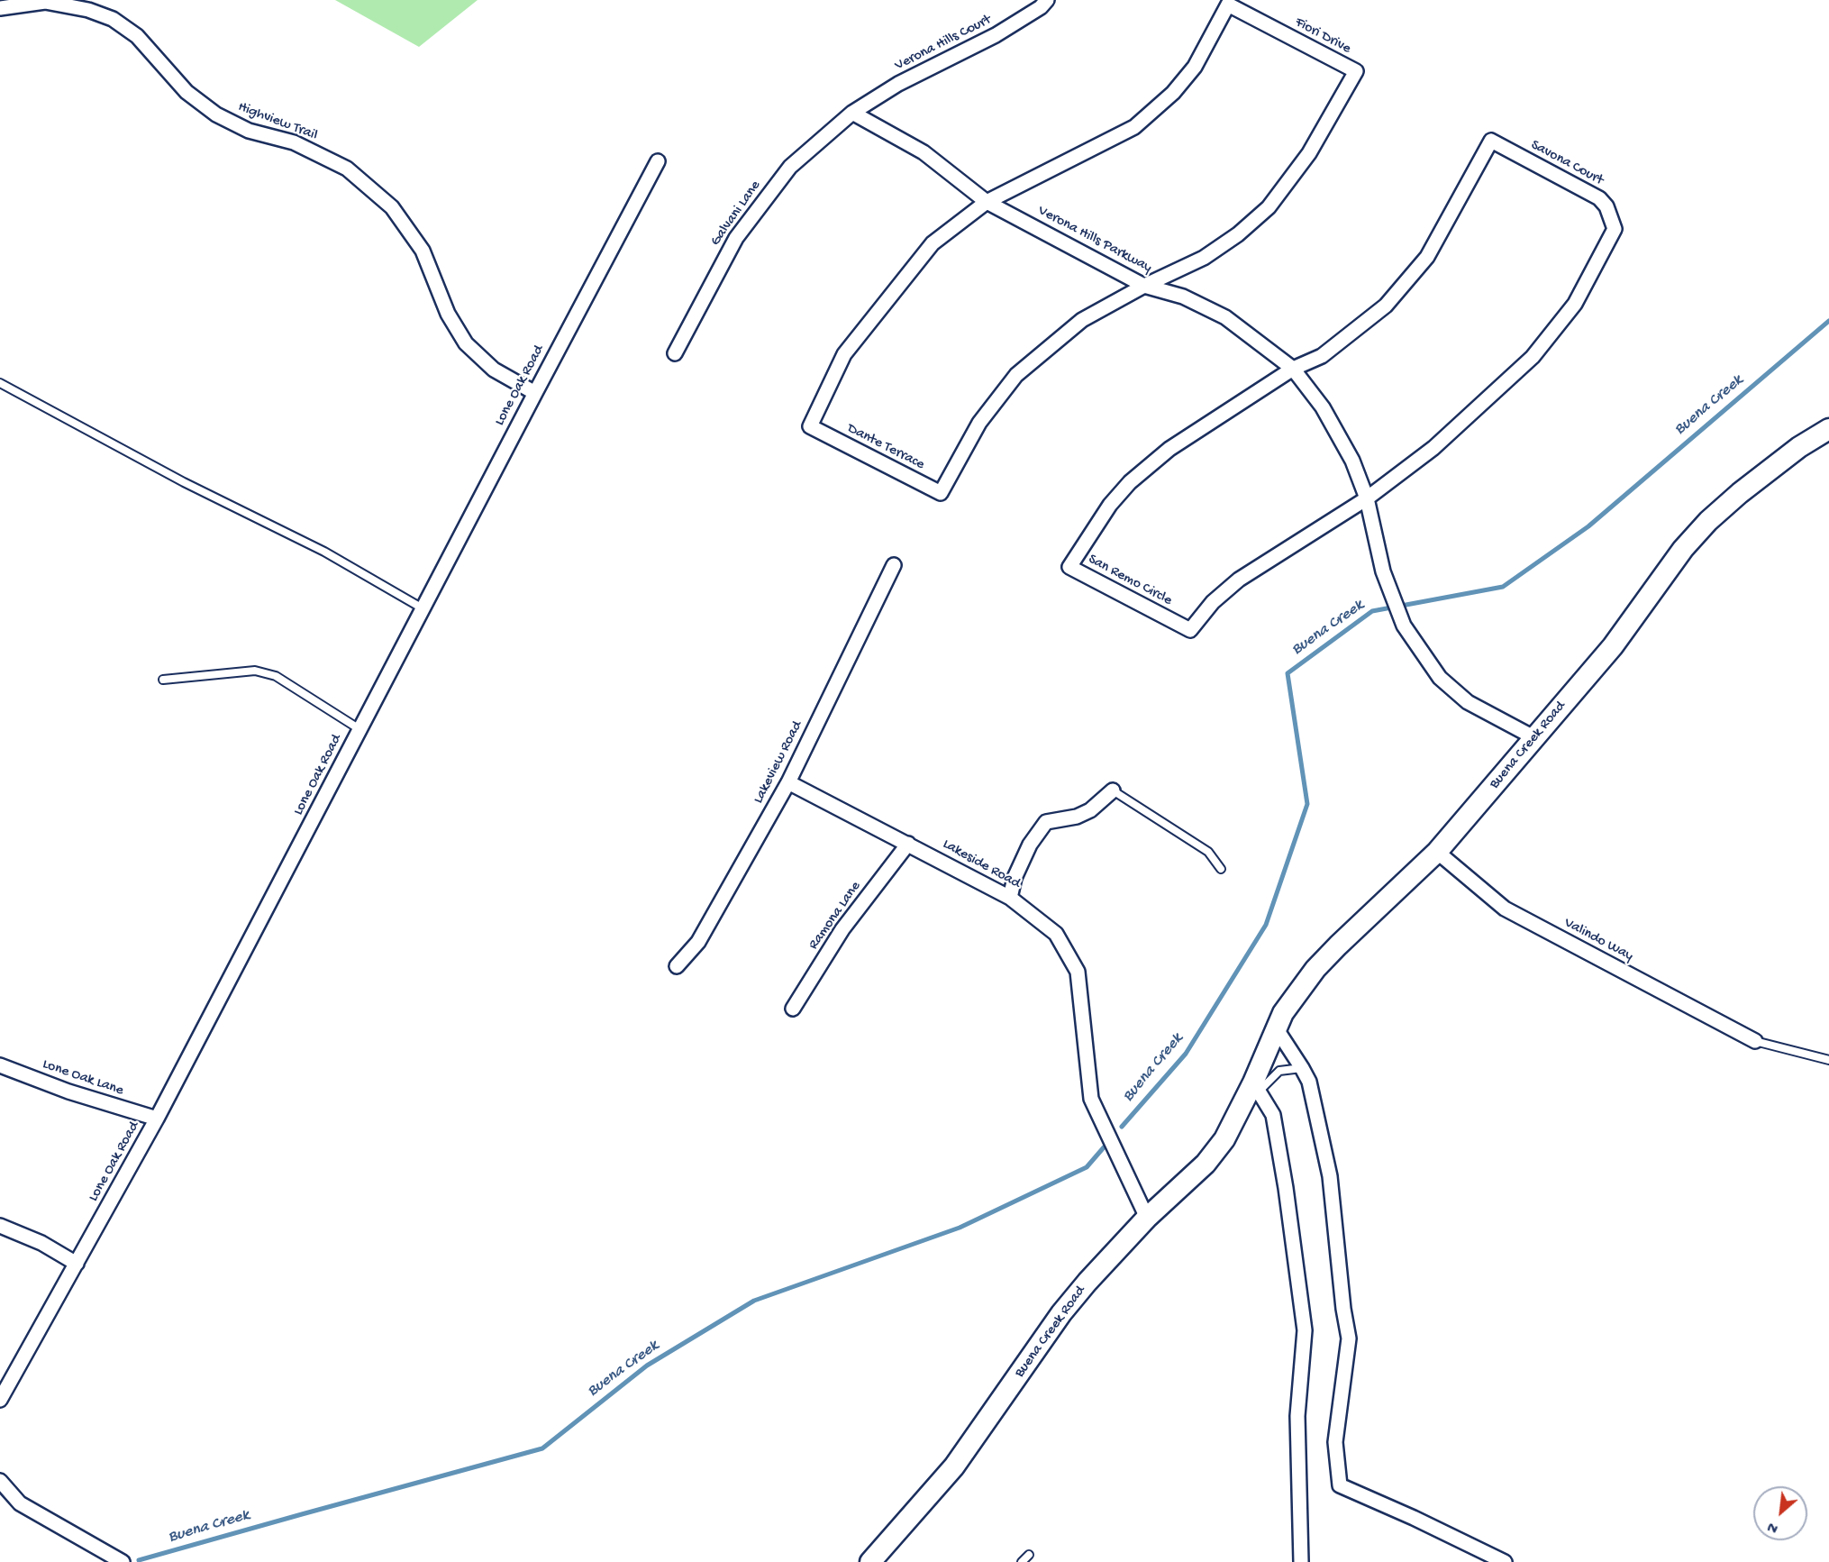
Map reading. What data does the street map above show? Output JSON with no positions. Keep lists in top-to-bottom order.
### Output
{
  "streets": {
    "main road": ["Buena Creek Road"],
    "street": [
      "Fiori Drive",
      "Verona Hills Court",
      "Highview Trail",
      "Savona Court",
      "Galvani Lane",
      "Verona Hills Parkway",
      "Lone Oak Road",
      "Dante Terrace",
      "San Remo Circle",
      "Lakeview Road",
      "Lakeside Road",
      "Ramona Lane",
      "Valindo Way",
      "Lone Oak Lane"
    ]
  },
  "crossings": [
    ["Fiori Drive", "Verona Hills Parkway"],
    ["Fiori Drive", "Dante Terrace"],
    ["Verona Hills Court", "Galvani Lane"],
    ["Verona Hills Court", "Verona Hills Parkway"],
    ["Highview Trail", "Lone Oak Road"],
    ["Savona Court", "Verona Hills Parkway"],
    ["Savona Court", "San Remo Circle"],
    ["Galvani Lane", "Verona Hills Parkway"],
    ["Verona Hills Parkway", "Dante Terrace"],
    ["Verona Hills Parkway", "San Remo Circle"],
    ["Verona Hills Parkway", "Buena Creek Road"],
    ["Lone Oak Road", "Lone Oak Lane"],
    ["Buena Creek Road", "Lakeside Road"],
    ["Buena Creek Road", "Valindo Way"],
    ["Lakeview Road", "Lakeside Road"],
    ["Lakeside Road", "Ramona Lane"]
  ],
  "water": ["Buena Creek"],
  "north": "bottom left"
}
